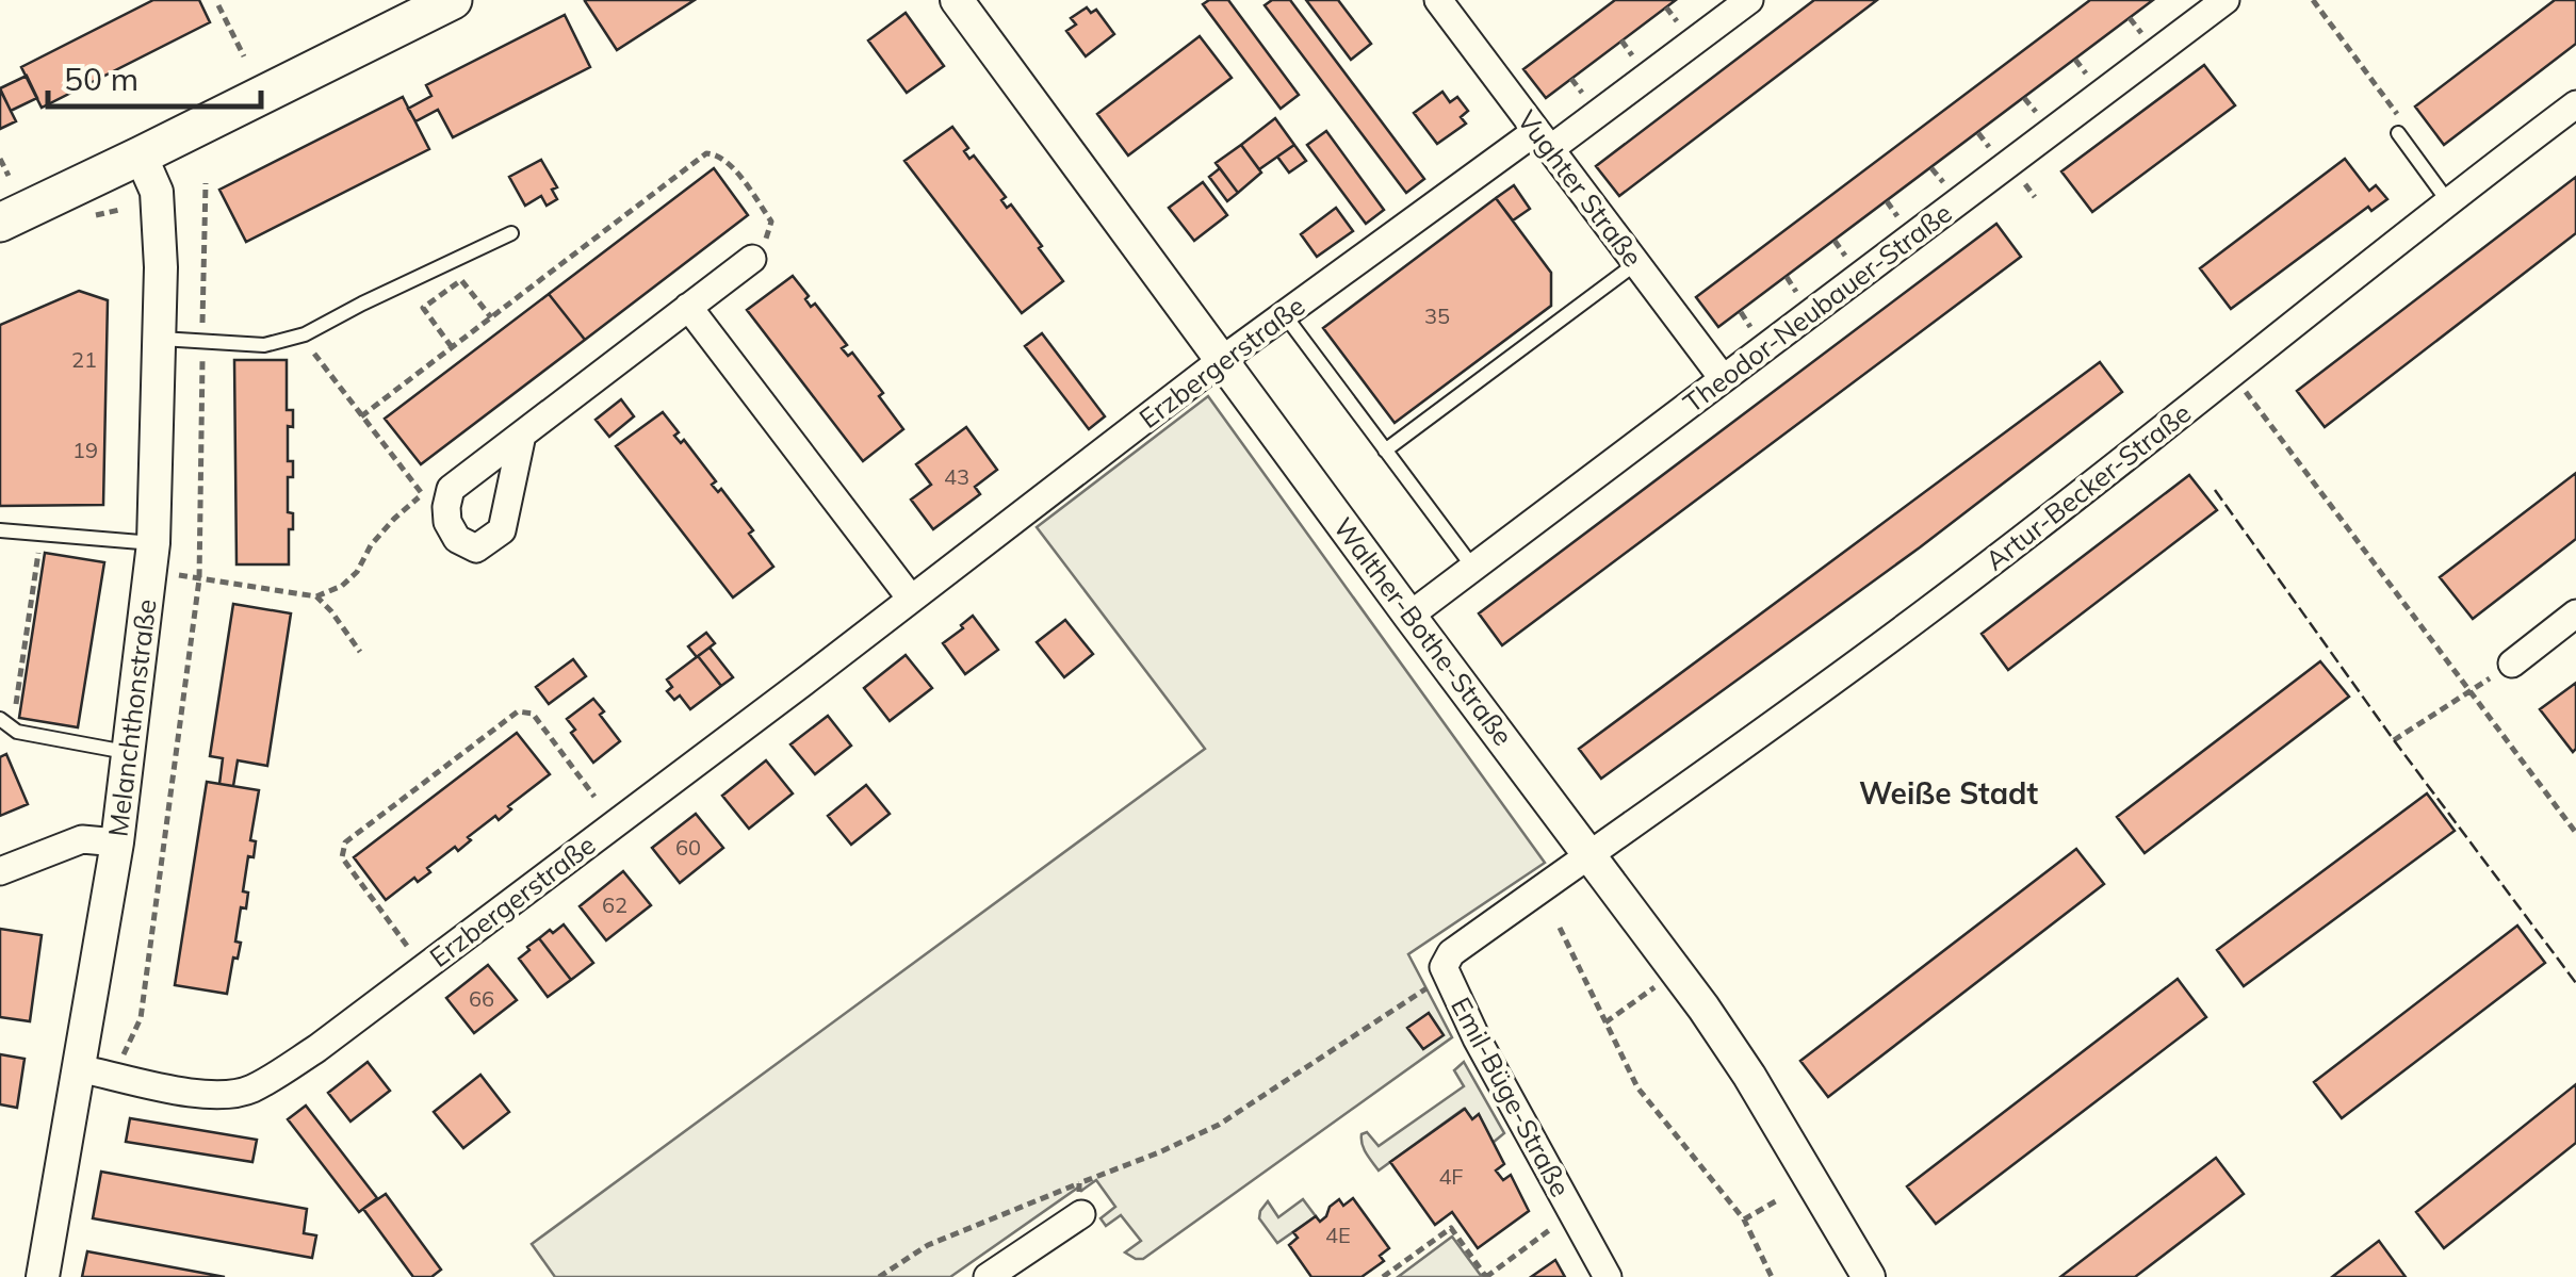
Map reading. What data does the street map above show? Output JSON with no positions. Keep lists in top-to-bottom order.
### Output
{
  "streets": {
    "street": [
      "Vughter Straße",
      "Theodor-Neubauer-Straße",
      "Erzbergerstraße",
      "Artur-Becker-Straße",
      "Walther-Bothe-Straße",
      "Melanchthonstraße",
      "Emil-Büge-Straße"
    ]
  },
  "crossings": [
    ["Vughter Straße", "Theodor-Neubauer-Straße"],
    ["Vughter Straße", "Erzbergerstraße"],
    ["Theodor-Neubauer-Straße", "Walther-Bothe-Straße"],
    ["Erzbergerstraße", "Walther-Bothe-Straße"],
    ["Erzbergerstraße", "Melanchthonstraße"],
    ["Artur-Becker-Straße", "Walther-Bothe-Straße"],
    ["Artur-Becker-Straße", "Emil-Büge-Straße"],
    ["Walther-Bothe-Straße", "Emil-Büge-Straße"]
  ],
  "districts": ["Weiße Stadt"],
  "house_numbers": [
    "35",
    "21",
    "19",
    "43",
    "60",
    "62",
    "66",
    "4F",
    "4E"
  ],
  "scale_bar": "50 m"
}
